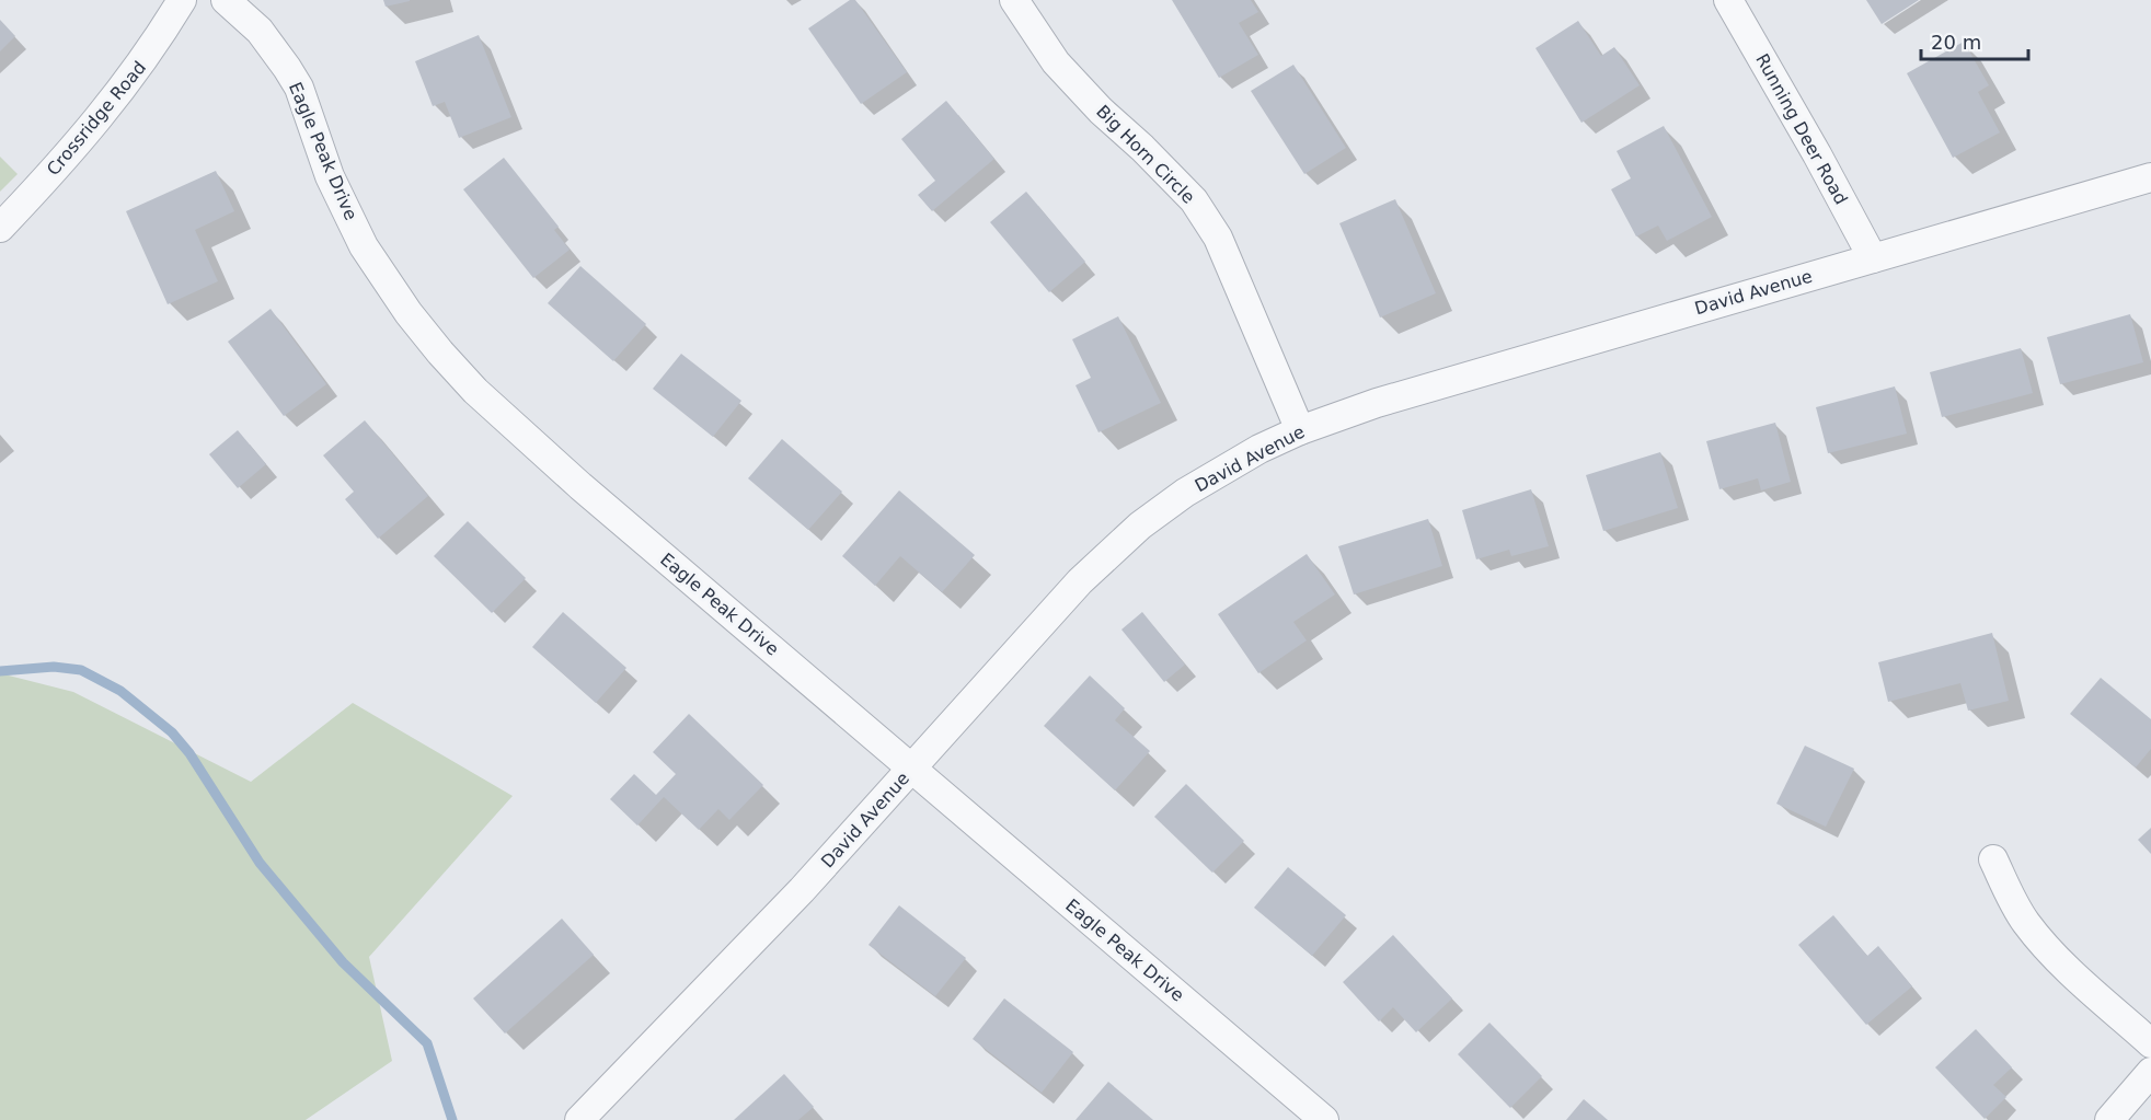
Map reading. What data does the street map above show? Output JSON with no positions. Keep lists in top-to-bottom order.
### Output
{
  "streets": {
    "street": [
      "Crossridge Road",
      "Running Deer Road",
      "Eagle Peak Drive",
      "Big Horn Circle",
      "David Avenue"
    ]
  },
  "crossings": [
    ["Running Deer Road", "David Avenue"],
    ["Eagle Peak Drive", "David Avenue"],
    ["Big Horn Circle", "David Avenue"]
  ],
  "scale_bar": "20 m"
}
